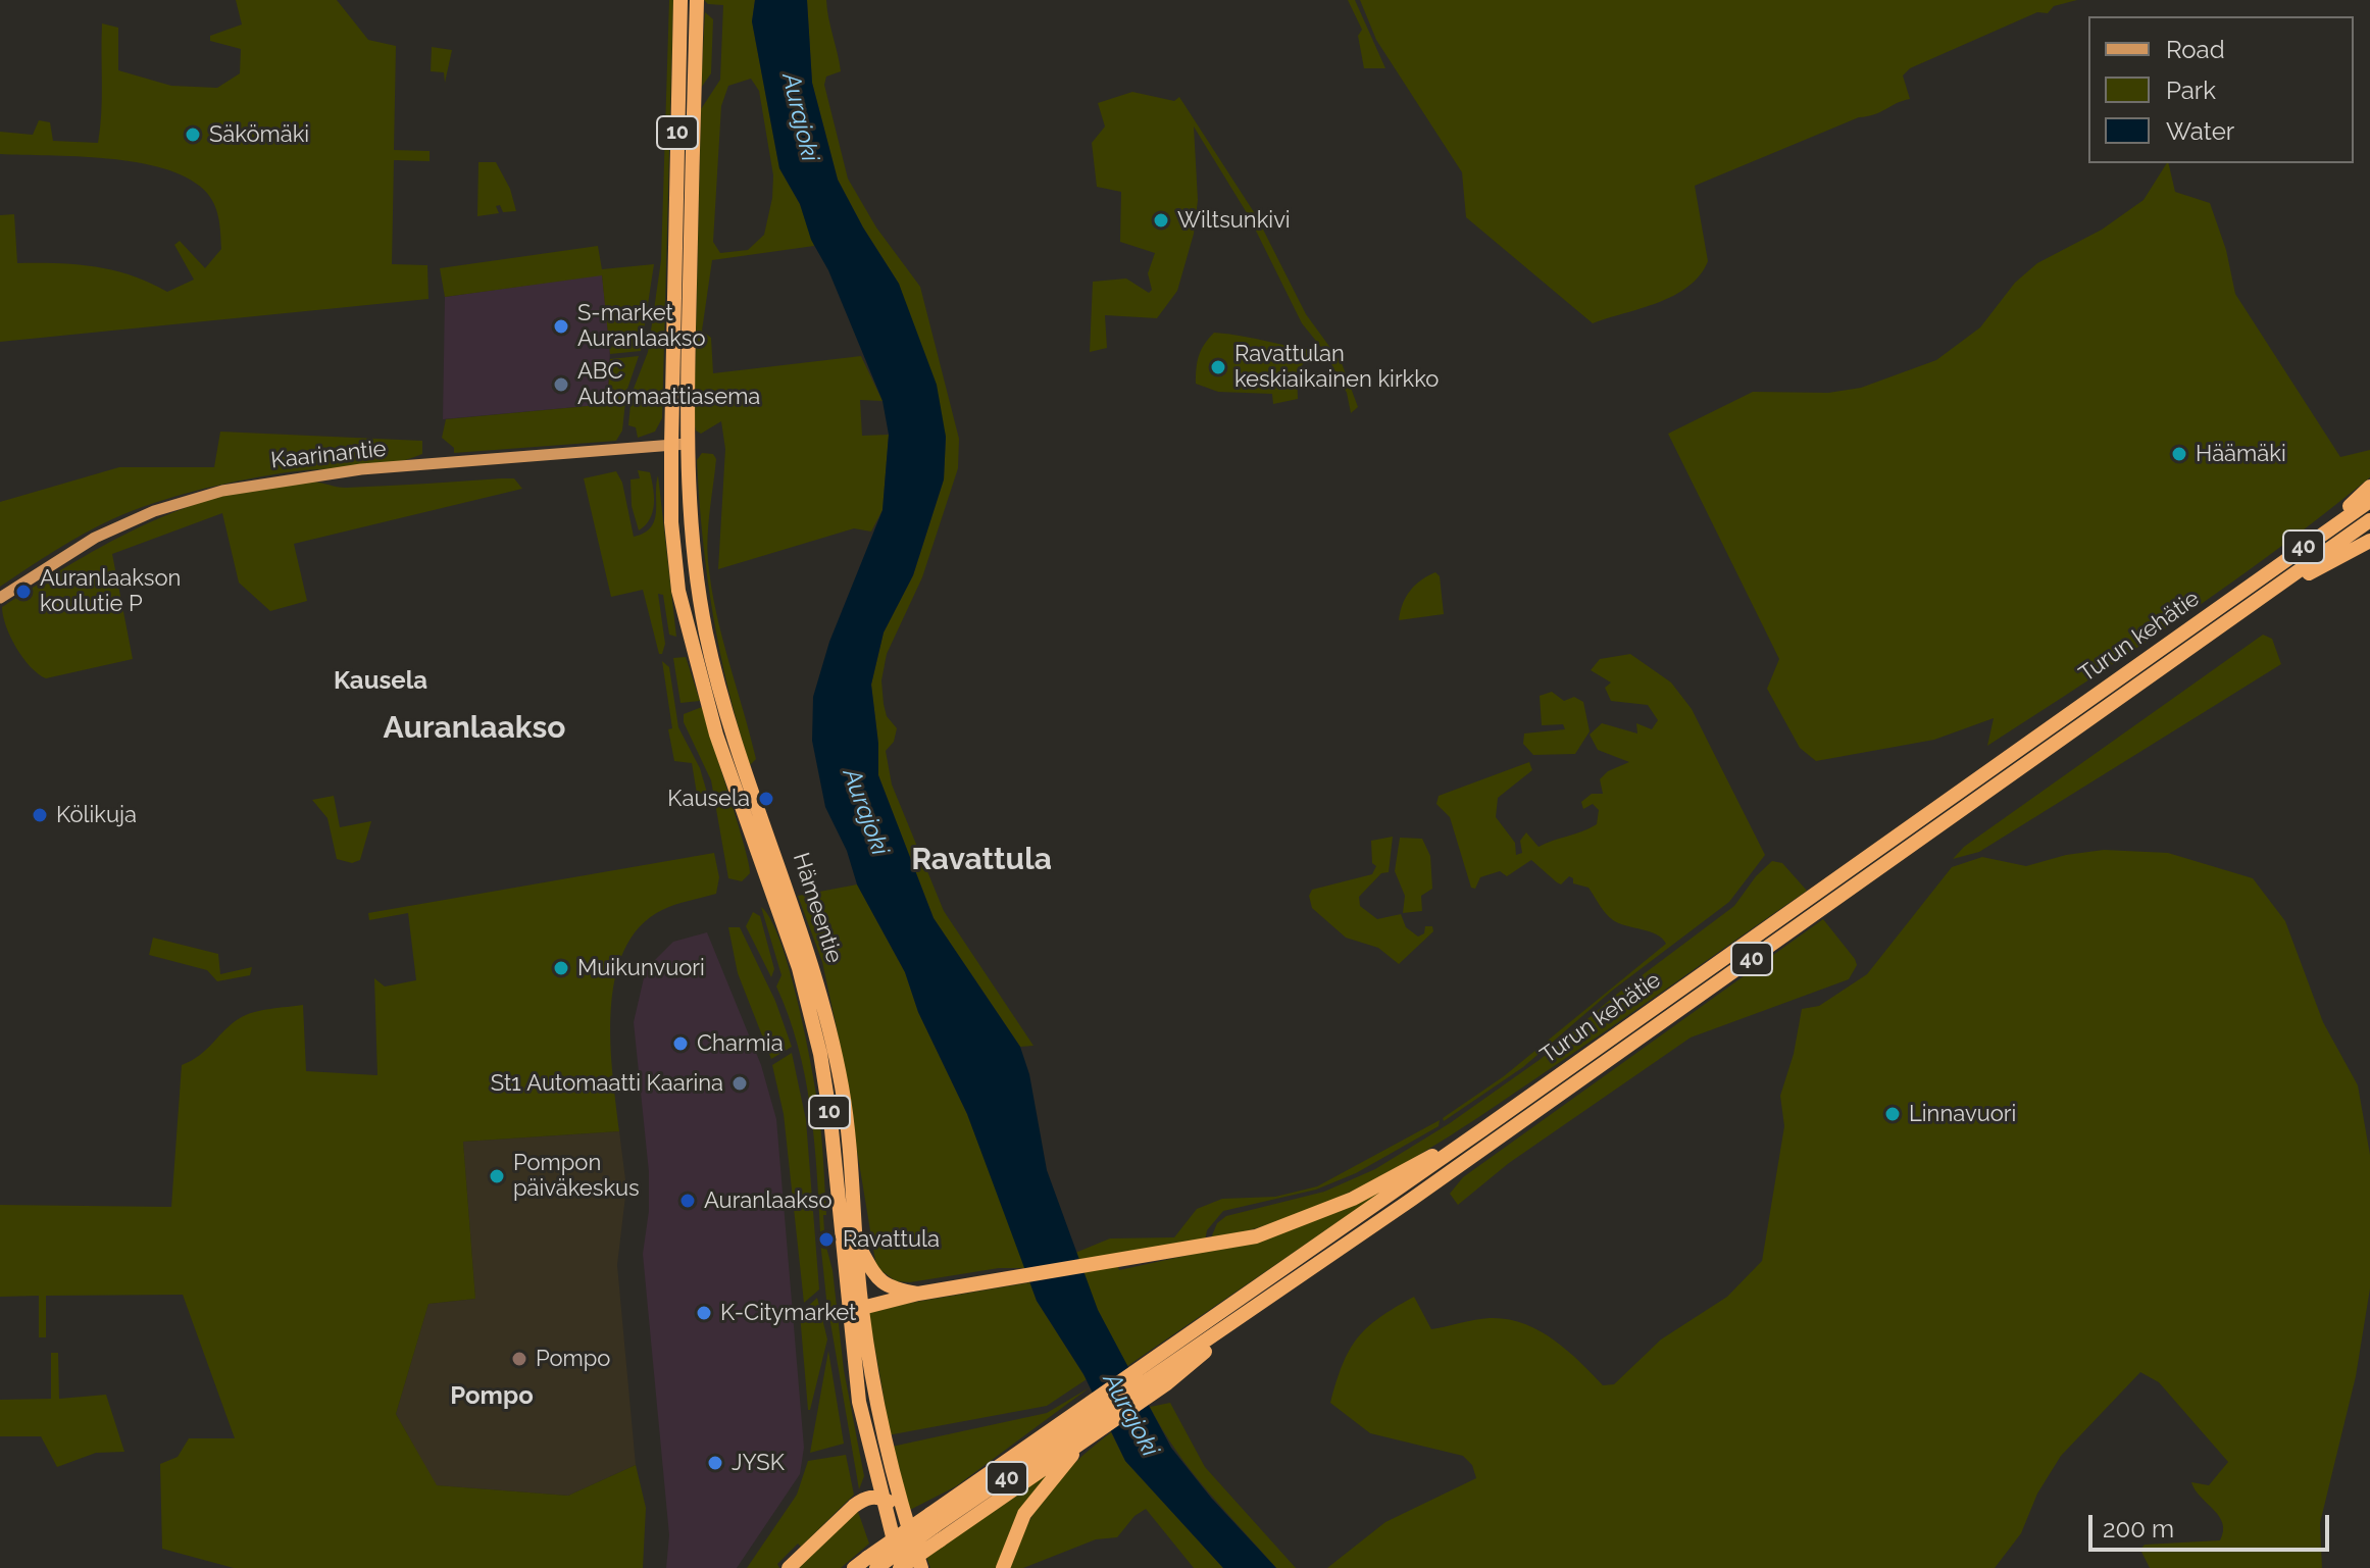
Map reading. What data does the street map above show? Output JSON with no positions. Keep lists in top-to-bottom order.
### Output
{
  "streets": {
    "highway": [
      "10",
      "40",
      "Turun kehätie",
      "Hämeentie"
    ],
    "main road": ["Kaarinantie"]
  },
  "crossings": [
    ["10", "Hämeentie"],
    ["Kaarinantie", "Hämeentie"]
  ],
  "districts": [
    "Kausela",
    "Auranlaakso",
    "Ravattula",
    "Pompo"
  ],
  "water": ["Aurajoki"],
  "places": [
    "Säkömäki",
    "Wiltsunkivi",
    "S-market Auranlaakso",
    "Ravattulan keskiaikainen kirkko",
    "ABC Automaattiasema",
    "Häämäki",
    "Auranlaakson koulutie P",
    "Kausela",
    "Kölikuja",
    "Muikunvuori",
    "Charmia",
    "St1 Automaatti Kaarina",
    "Linnavuori",
    "Pompon päiväkeskus",
    "Auranlaakso",
    "Ravattula",
    "K-Citymarket",
    "Pompo",
    "JYSK"
  ],
  "legend": ["Road", "Park", "Water"],
  "scale_bar": "200 m"
}
